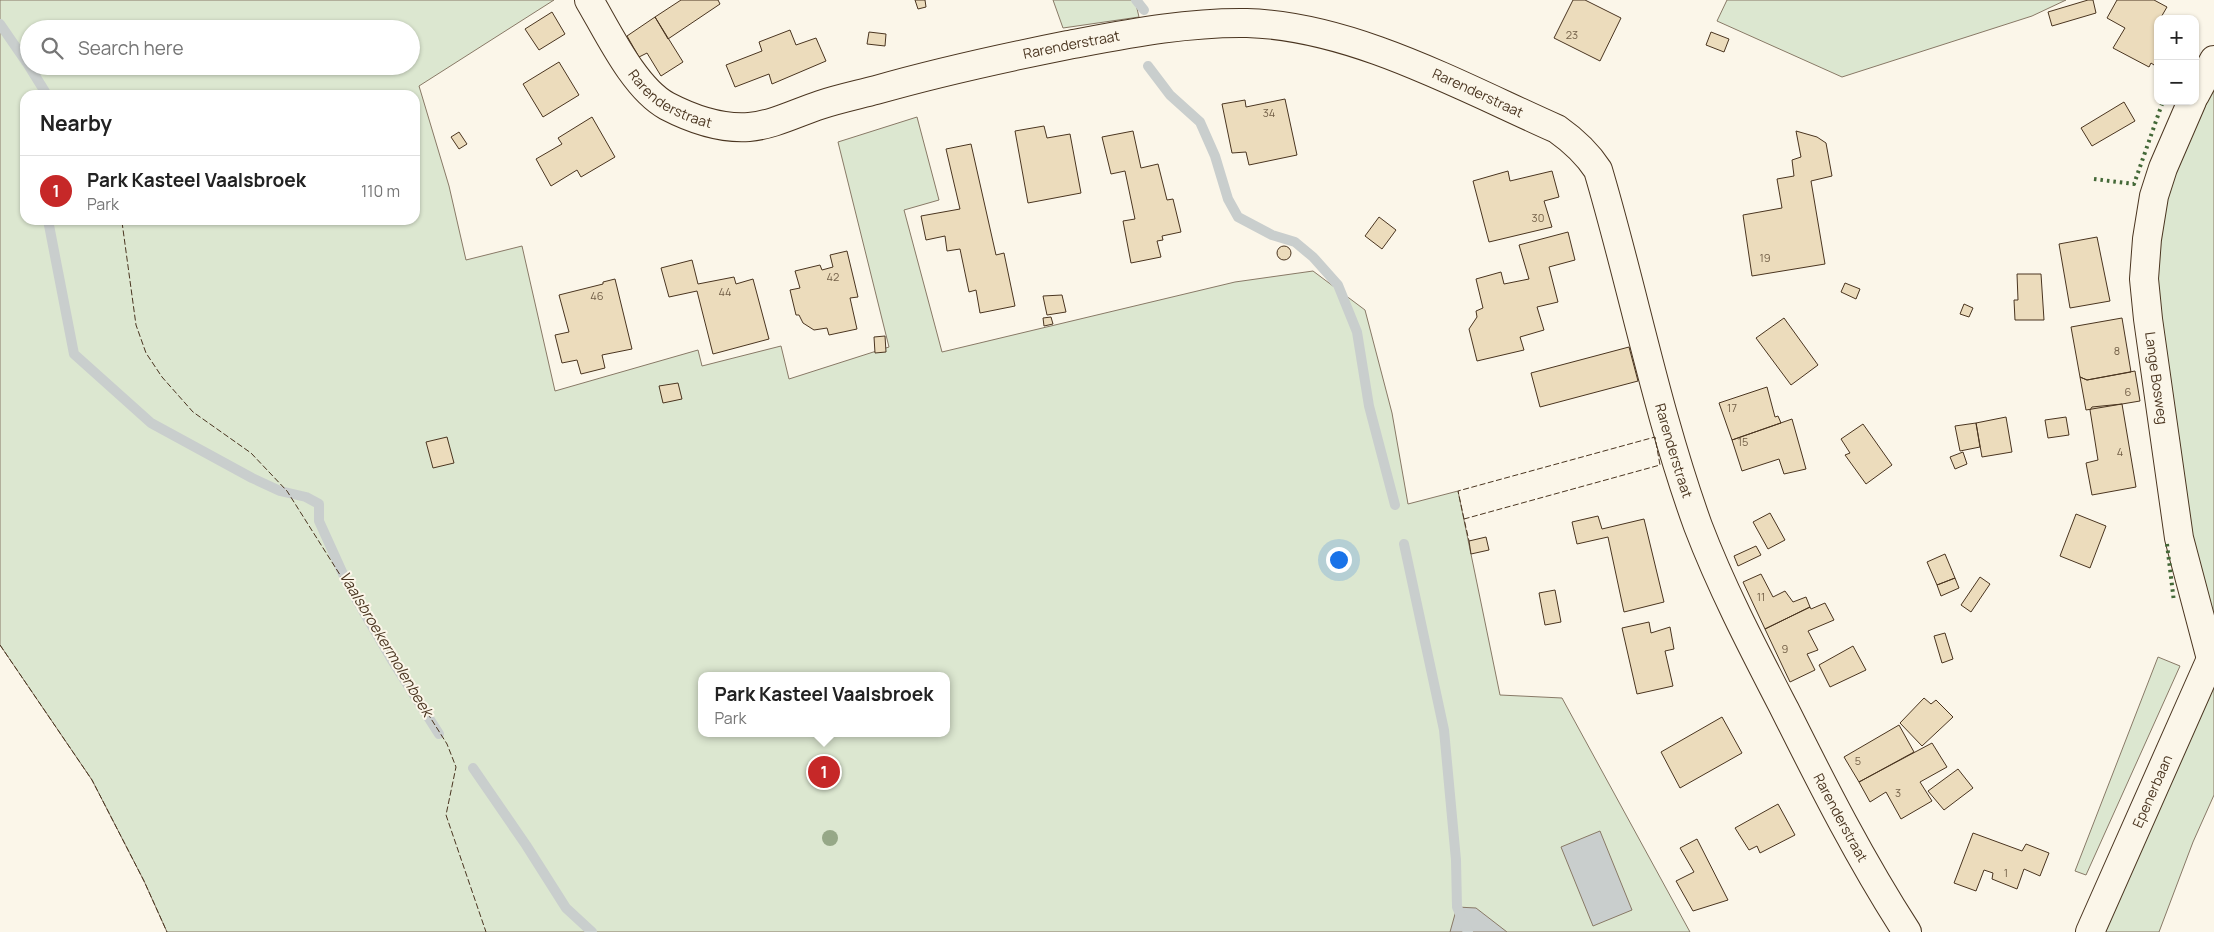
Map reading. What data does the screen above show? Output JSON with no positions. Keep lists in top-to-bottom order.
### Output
{
  "streets": {
    "street": ["Rarenderstraat", "Lange Bosweg", "Epenerbaan"]
  },
  "crossings": [
    ["Lange Bosweg", "Epenerbaan"]
  ],
  "water": ["Vaalsbroekermolenbeek"],
  "house_numbers": [
    "23",
    "34",
    "30",
    "19",
    "42",
    "44",
    "46",
    "8",
    "6",
    "17",
    "15",
    "4",
    "11",
    "9",
    "5",
    "3",
    "1"
  ],
  "page": {
    "map_buttons": ["+", "−"],
    "search": "Search here",
    "heading": "Nearby",
    "list": [
      {
        "mark": "1",
        "name": "Park Kasteel Vaalsbroek",
        "note": "Park",
        "value": "110 m"
      }
    ],
    "popup": ["Park Kasteel Vaalsbroek", "Park"],
    "pins": "1"
  }
}
